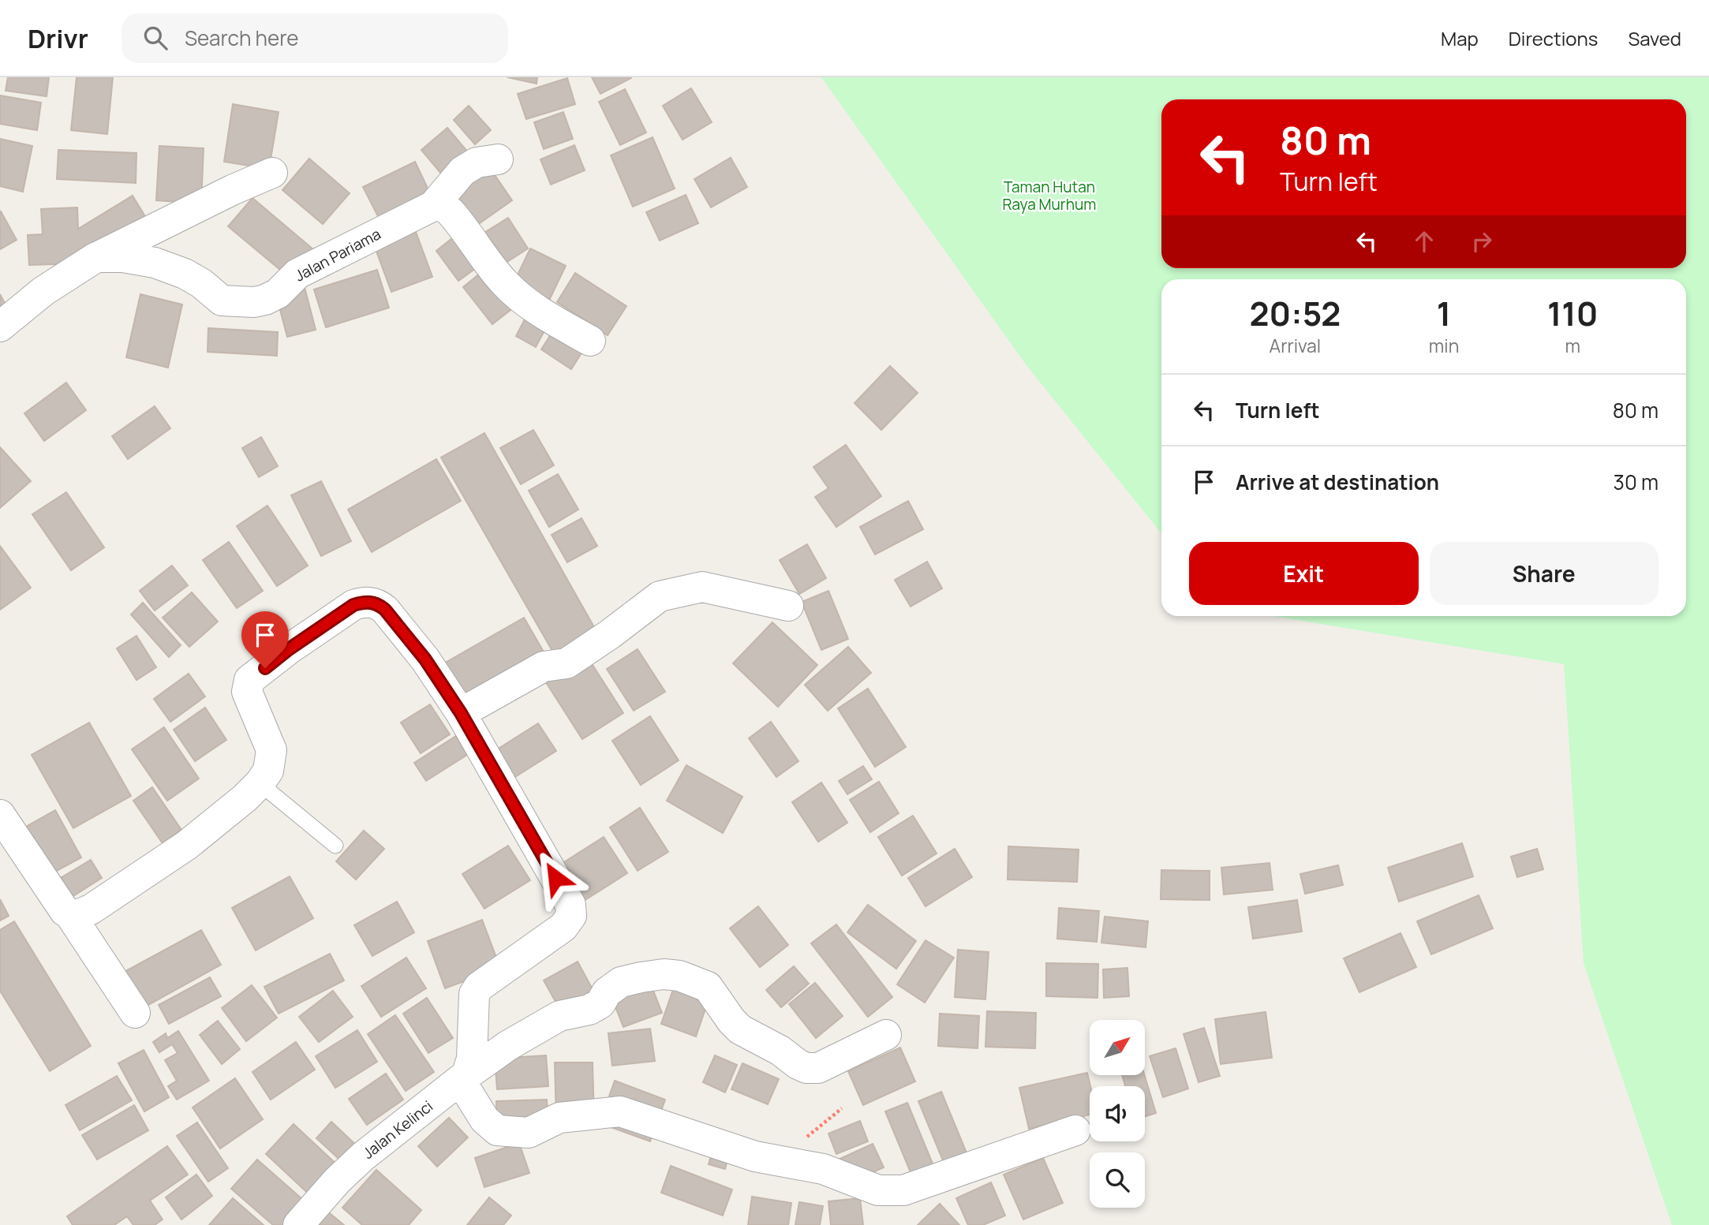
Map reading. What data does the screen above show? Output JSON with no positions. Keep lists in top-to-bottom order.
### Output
{
  "streets": {
    "street": ["Jalan Pariama", "Jalan Kelinci"]
  },
  "parks": ["Taman Hutan Raya Murhum"],
  "north": "top right",
  "page": {
    "header": "Drivr",
    "search": "Search here",
    "nav": ["Map", "Directions", "Saved"],
    "turn": ["80 m", "Turn left"],
    "eta": [
      "20:52",
      "Arrival",
      "1",
      "min",
      "110",
      "m"
    ],
    "list": [
      {
        "name": "Turn left",
        "value": "80 m"
      },
      {
        "name": "Arrive at destination",
        "value": "30 m"
      }
    ],
    "buttons": ["Exit", "Share"]
  }
}
